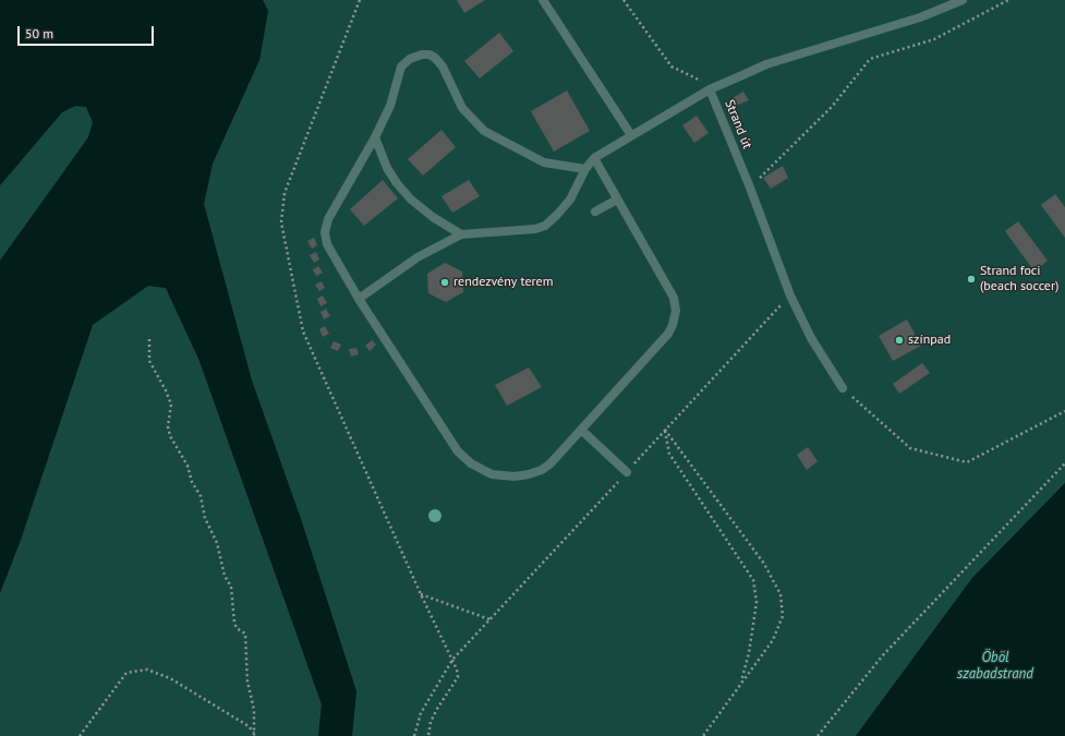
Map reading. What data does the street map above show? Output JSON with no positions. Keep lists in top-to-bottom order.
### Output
{
  "streets": {
    "lane": ["Strand út"]
  },
  "water": ["Öböl szabadstrand"],
  "places": ["Strand foci (beach soccer)", "rendezvény terem", "színpad"],
  "scale_bar": "50 m"
}
